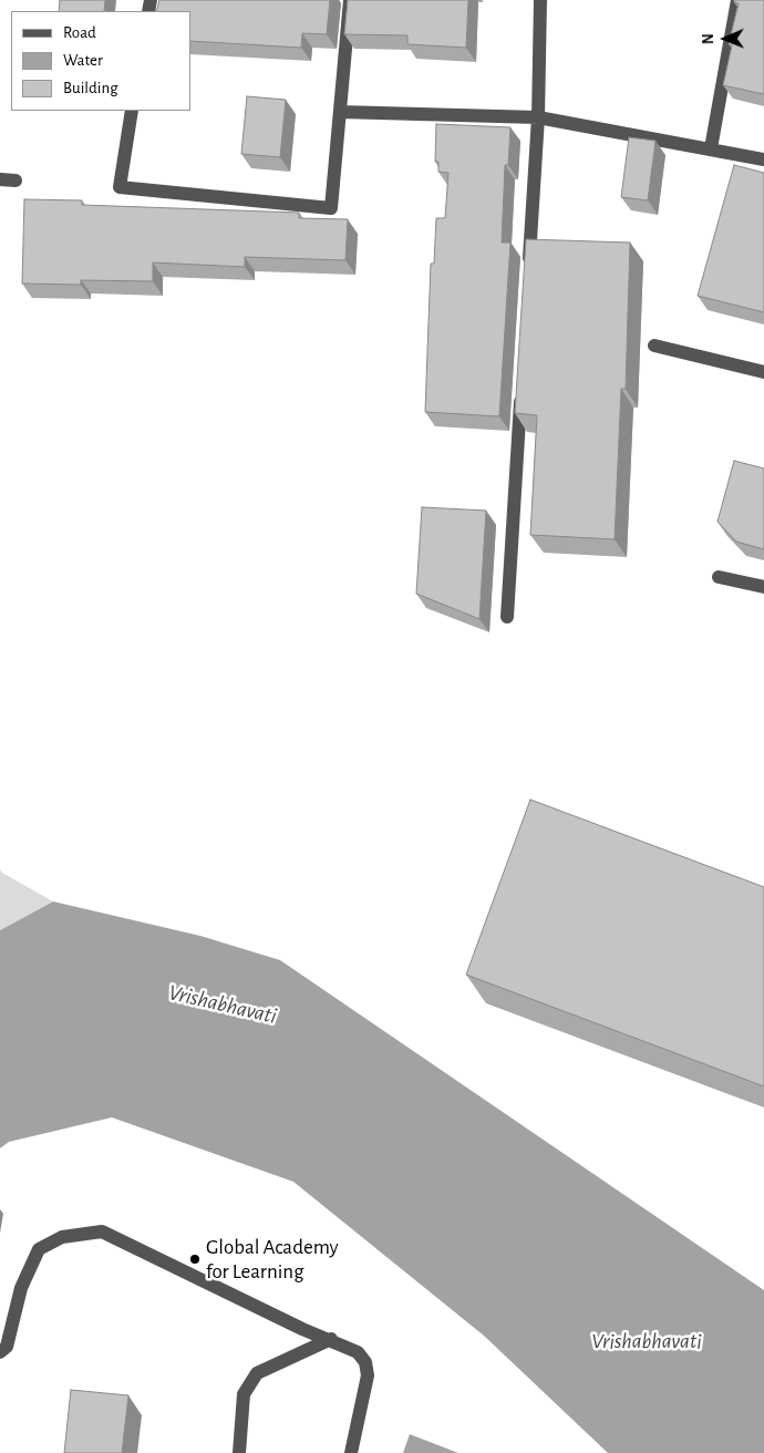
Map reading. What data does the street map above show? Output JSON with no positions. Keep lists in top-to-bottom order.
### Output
{
  "water": ["Vrishabhavati"],
  "places": ["Global Academy for Learning"],
  "legend": ["Road", "Water", "Building"],
  "north": "left"
}
